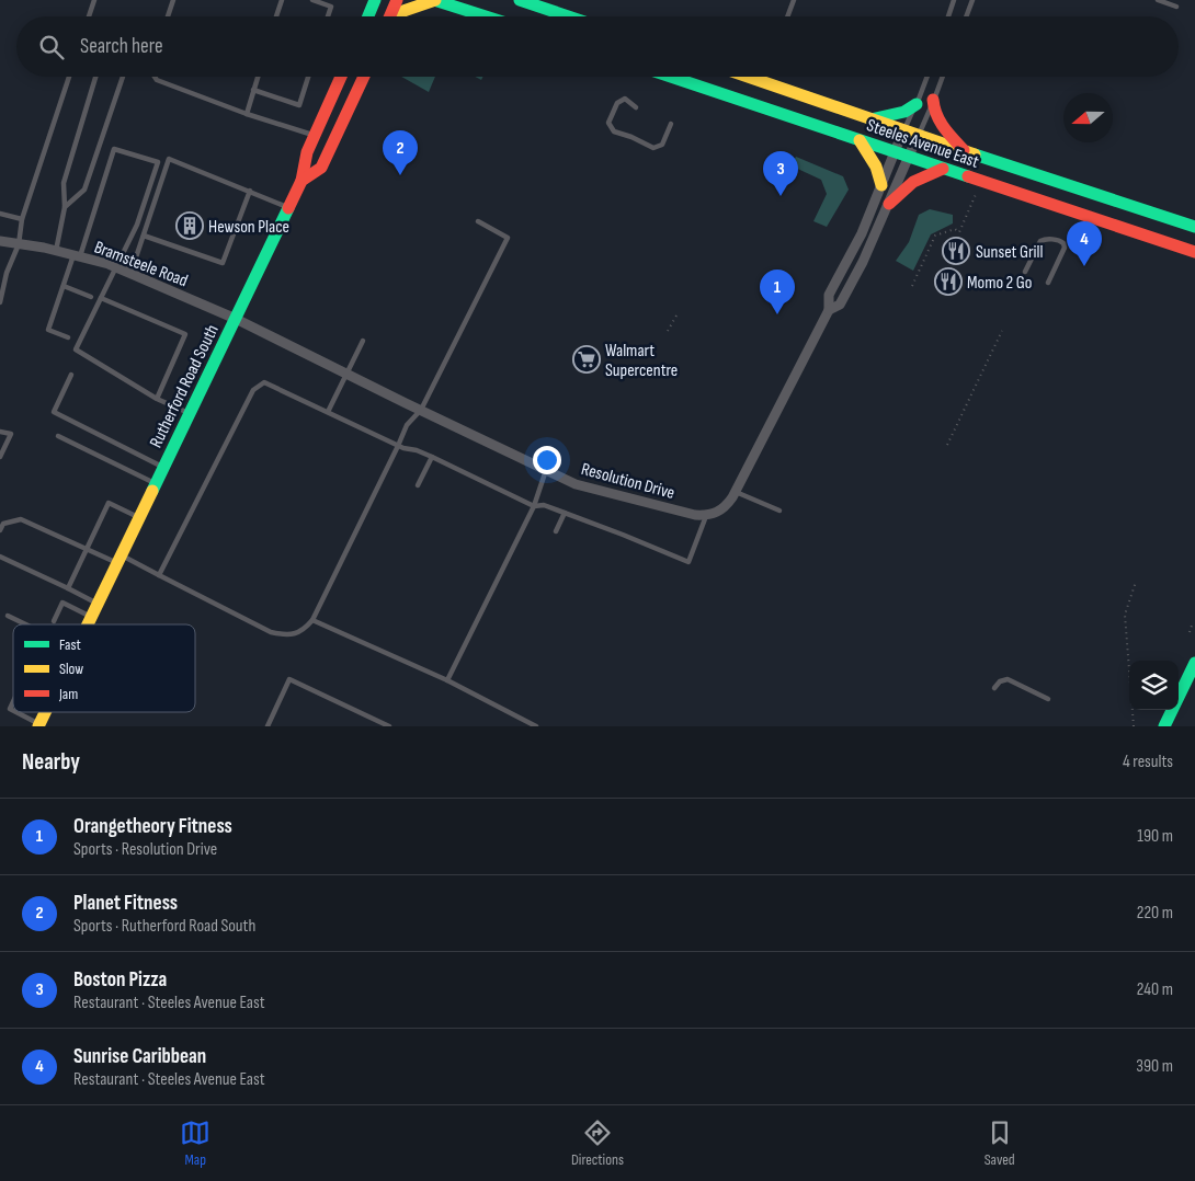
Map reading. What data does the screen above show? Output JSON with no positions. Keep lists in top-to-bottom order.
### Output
{
  "streets": {
    "main road": ["Steeles Avenue East", "Rutherford Road South"],
    "street": ["Bramsteele Road", "Resolution Drive"]
  },
  "crossings": [
    ["Bramsteele Road", "Rutherford Road South"],
    ["Bramsteele Road", "Resolution Drive"],
    ["Rutherford Road South", "Resolution Drive"]
  ],
  "places": {
    "building": ["Hewson Place"],
    "restaurant": ["Sunset Grill", "Momo 2 Go"],
    "supermarket": ["Walmart Supercentre"]
  },
  "legend": ["Fast", "Slow", "Jam"],
  "north": "left",
  "page": {
    "search": "Search here",
    "pins": [
      "2",
      "3",
      "4",
      "1"
    ],
    "heading": ["Nearby", "4 results"],
    "list": [
      {
        "mark": "1",
        "name": "Orangetheory Fitness",
        "note": "Sports · Resolution Drive",
        "value": "190 m"
      },
      {
        "mark": "2",
        "name": "Planet Fitness",
        "note": "Sports · Rutherford Road South",
        "value": "220 m"
      },
      {
        "mark": "3",
        "name": "Boston Pizza",
        "note": "Restaurant · Steeles Avenue East",
        "value": "240 m"
      },
      {
        "mark": "4",
        "name": "Sunrise Caribbean",
        "note": "Restaurant · Steeles Avenue East",
        "value": "390 m"
      }
    ],
    "nav": ["Map", "Directions", "Saved"]
  }
}
